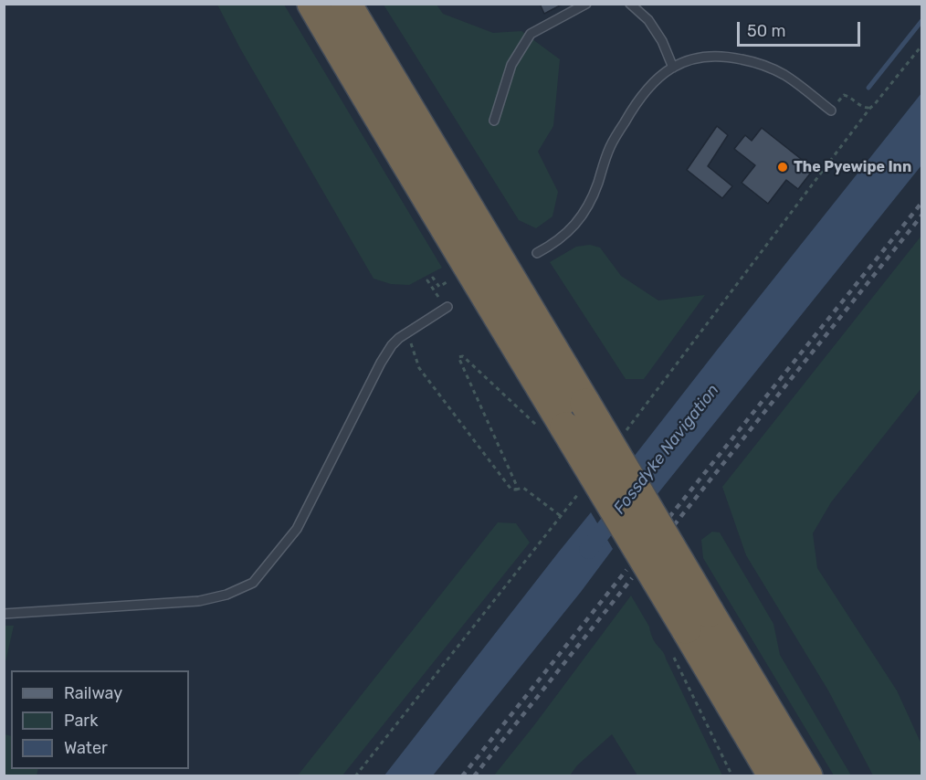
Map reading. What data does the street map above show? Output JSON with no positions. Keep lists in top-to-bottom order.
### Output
{
  "water": ["Fossdyke Navigation"],
  "places": ["The Pyewipe Inn"],
  "legend": ["Railway", "Park", "Water"],
  "scale_bar": "50 m"
}
